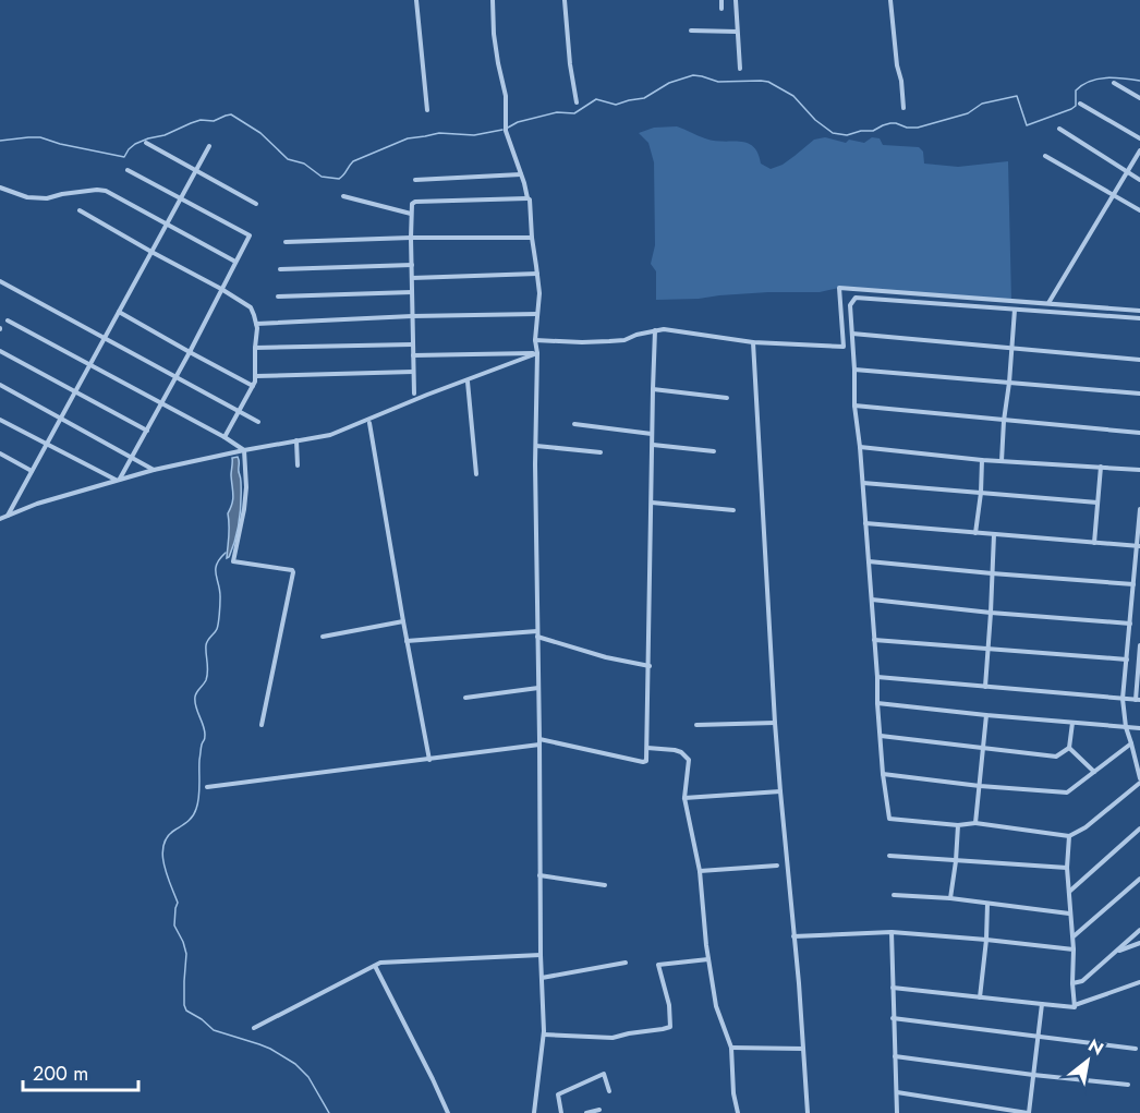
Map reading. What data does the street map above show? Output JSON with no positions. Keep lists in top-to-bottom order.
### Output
{
  "scale_bar": "200 m",
  "north": "top right"
}
